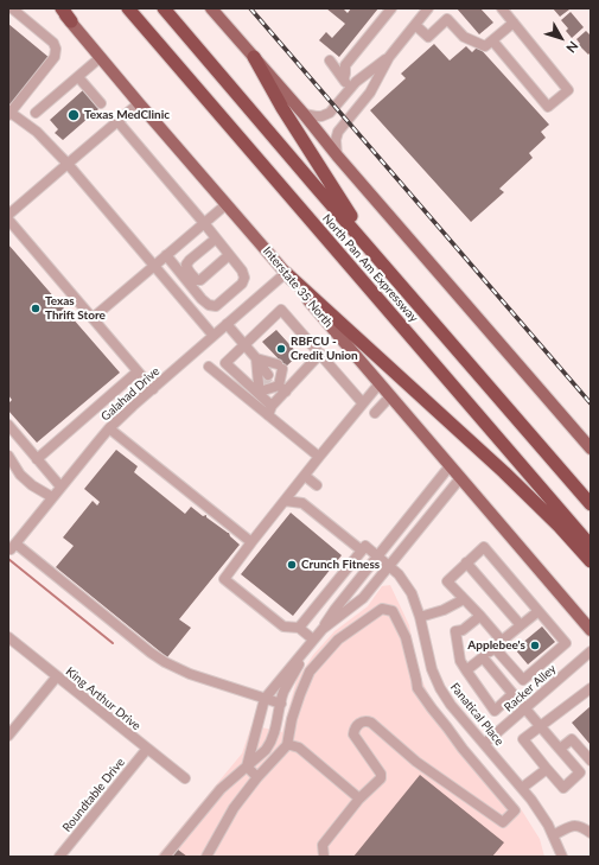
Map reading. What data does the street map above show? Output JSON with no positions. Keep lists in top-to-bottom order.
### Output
{
  "streets": {
    "highway": ["North Pan Am Expressway"],
    "main road": ["Interstate 35 North"],
    "street": [
      "Galahad Drive",
      "Racker Alley",
      "King Arthur Drive",
      "Fanatical Place",
      "Roundtable Drive"
    ]
  },
  "crossings": [
    ["Interstate 35 North", "Galahad Drive"],
    ["Racker Alley", "Fanatical Place"],
    ["King Arthur Drive", "Roundtable Drive"]
  ],
  "places": [
    "Texas MedClinic",
    "Texas Thrift Store",
    "RBFCU - Credit Union",
    "Crunch Fitness",
    "Applebee's"
  ],
  "north": "bottom right"
}
